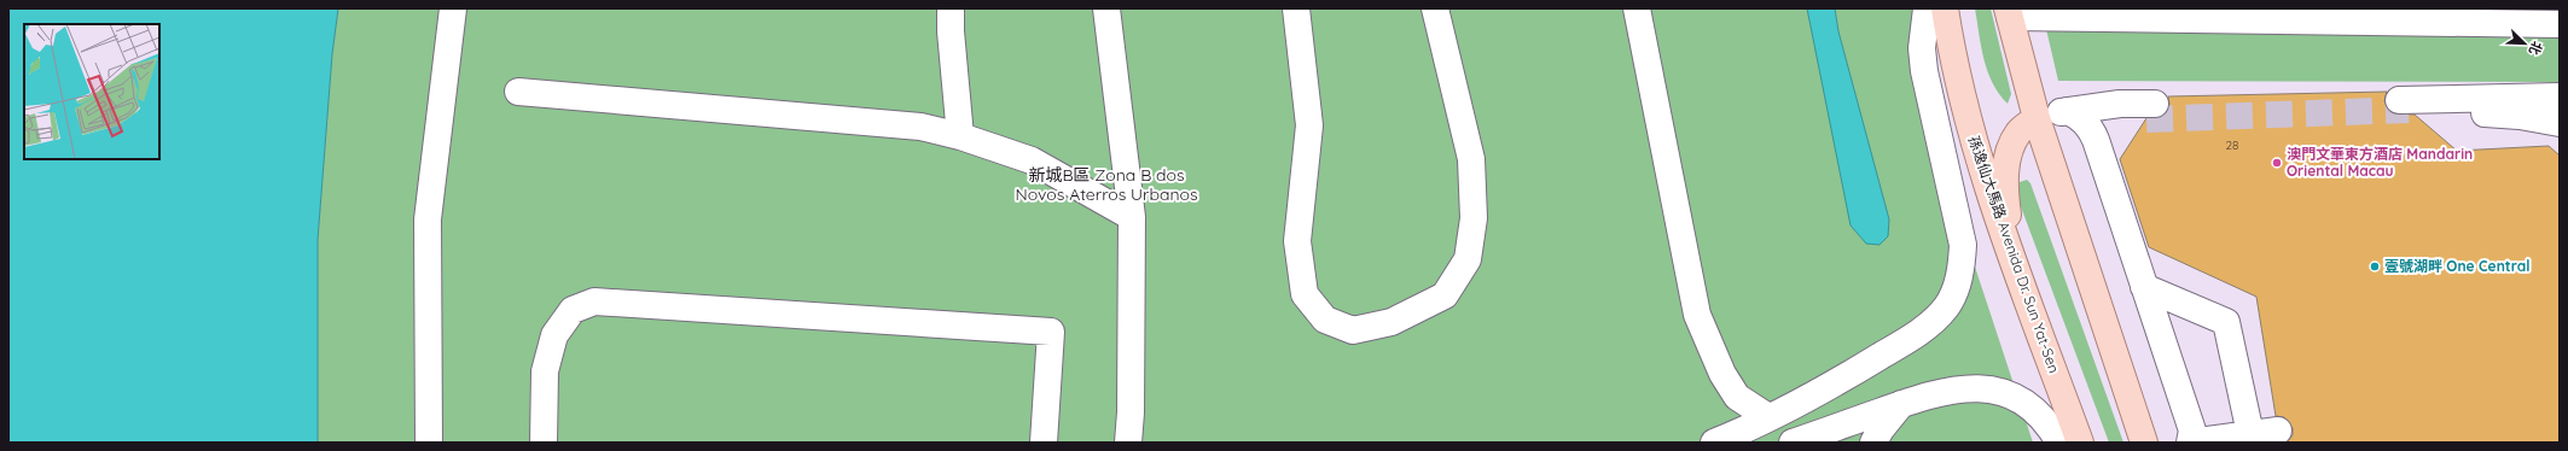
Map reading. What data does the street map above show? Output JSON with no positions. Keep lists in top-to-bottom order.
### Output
{
  "streets": {
    "main road": ["孫逸仙大馬路 Avenida Dr. Sun Yat-Sen"]
  },
  "districts": ["新城B區 Zona B dos Novos Aterros Urbanos"],
  "places": ["澳門文華東方酒店 Mandarin Oriental Macau", "壹號湖畔 One Central"],
  "house_numbers": ["28"],
  "north": "bottom right"
}
